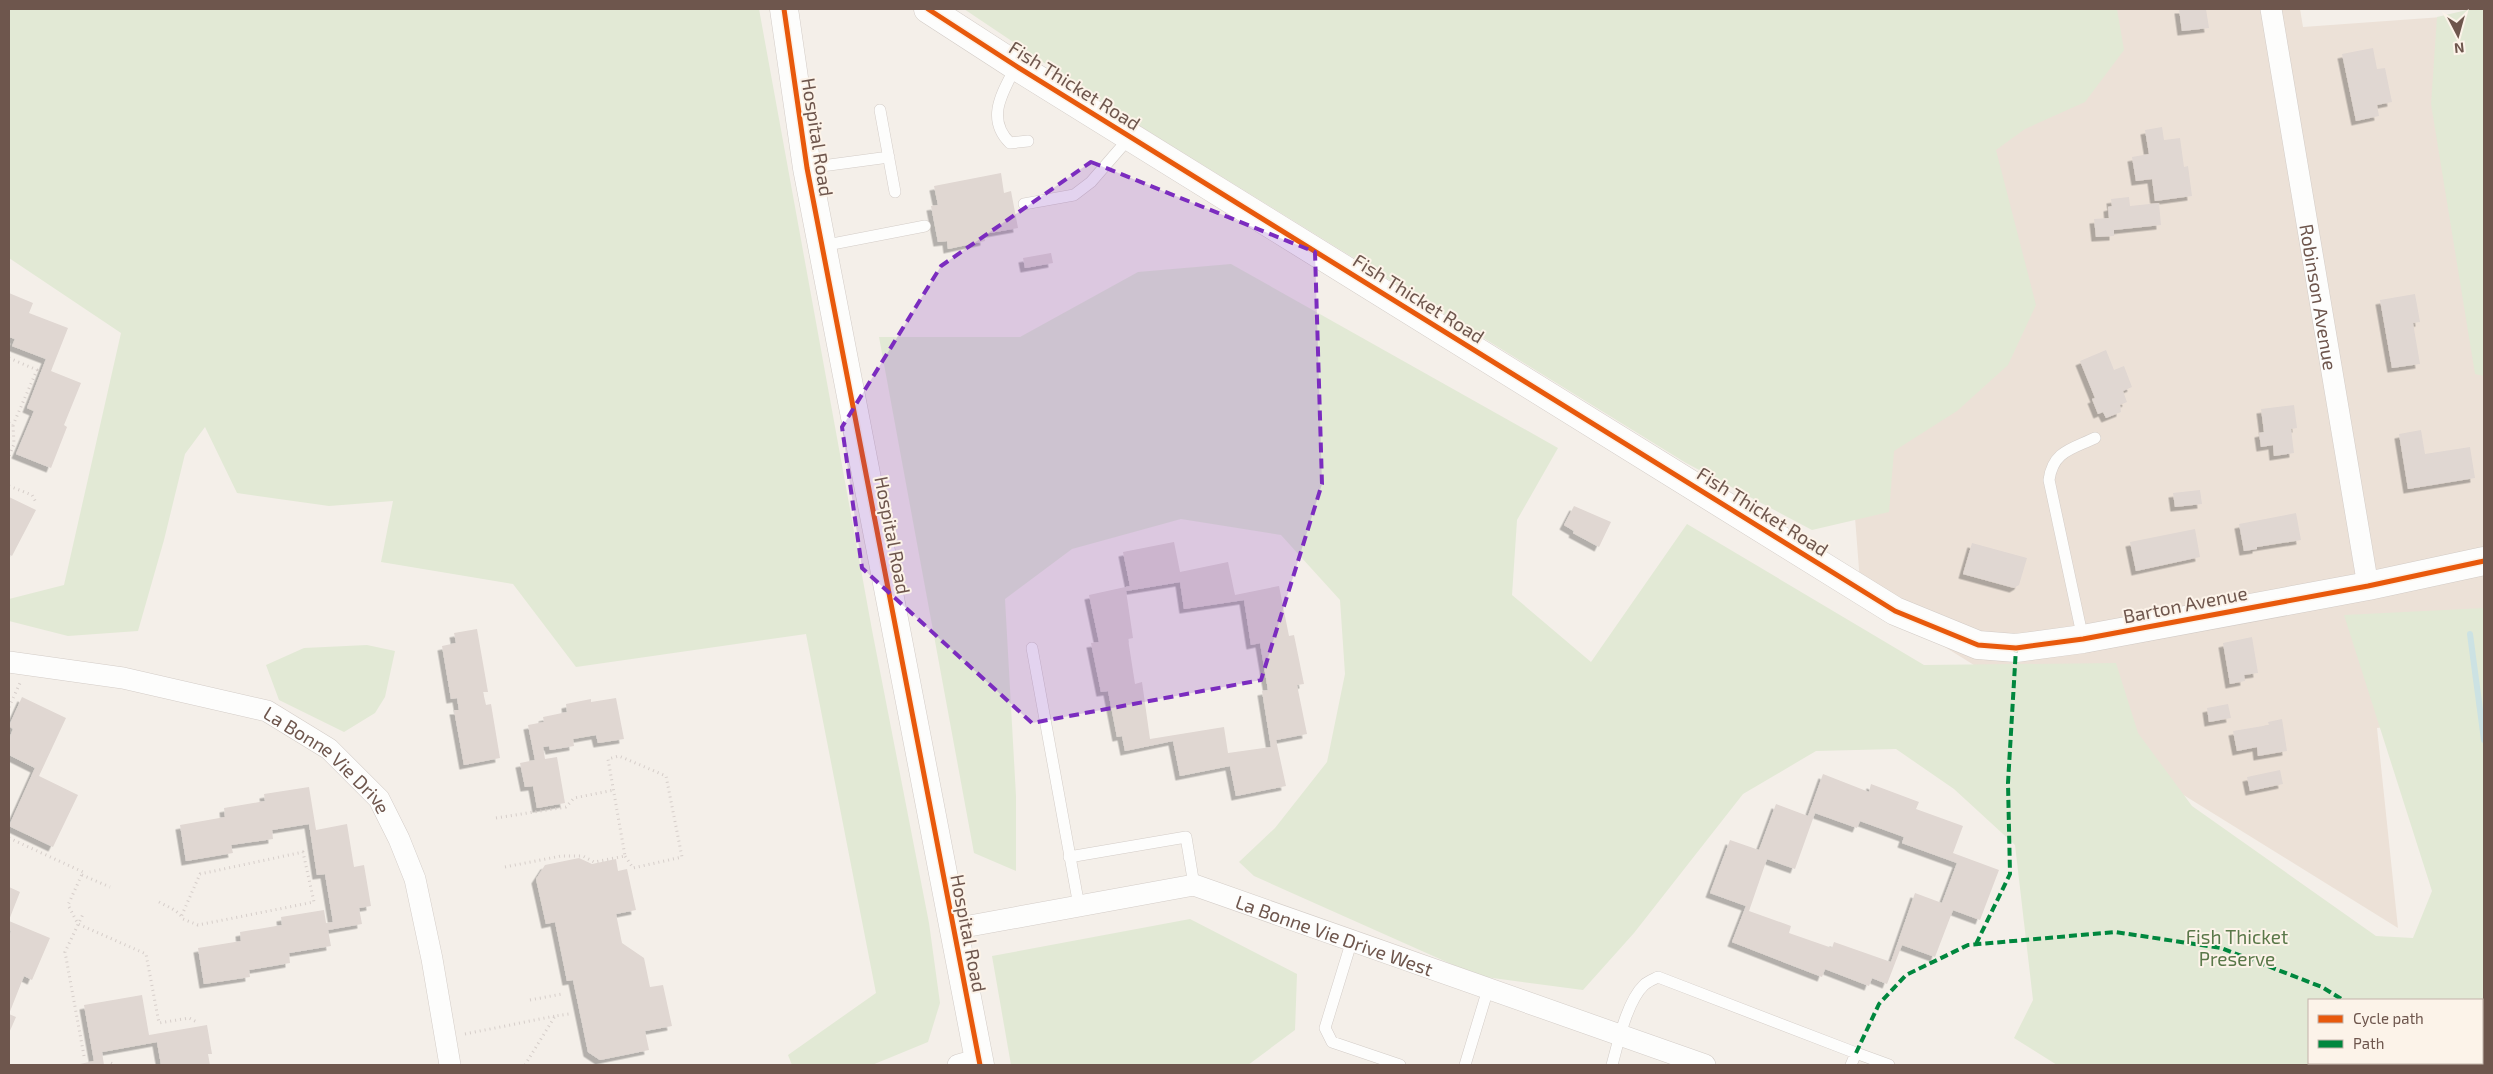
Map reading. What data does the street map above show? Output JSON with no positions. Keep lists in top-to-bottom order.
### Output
{
  "streets": {
    "street": [
      "Fish Thicket Road",
      "Hospital Road",
      "Robinson Avenue",
      "Barton Avenue",
      "La Bonne Vie Drive",
      "La Bonne Vie Drive West"
    ]
  },
  "crossings": [
    ["Fish Thicket Road", "Barton Avenue"],
    ["Hospital Road", "La Bonne Vie Drive West"],
    ["Robinson Avenue", "Barton Avenue"]
  ],
  "parks": ["Fish Thicket Preserve"],
  "legend": ["Cycle path", "Path"],
  "north": "bottom"
}
